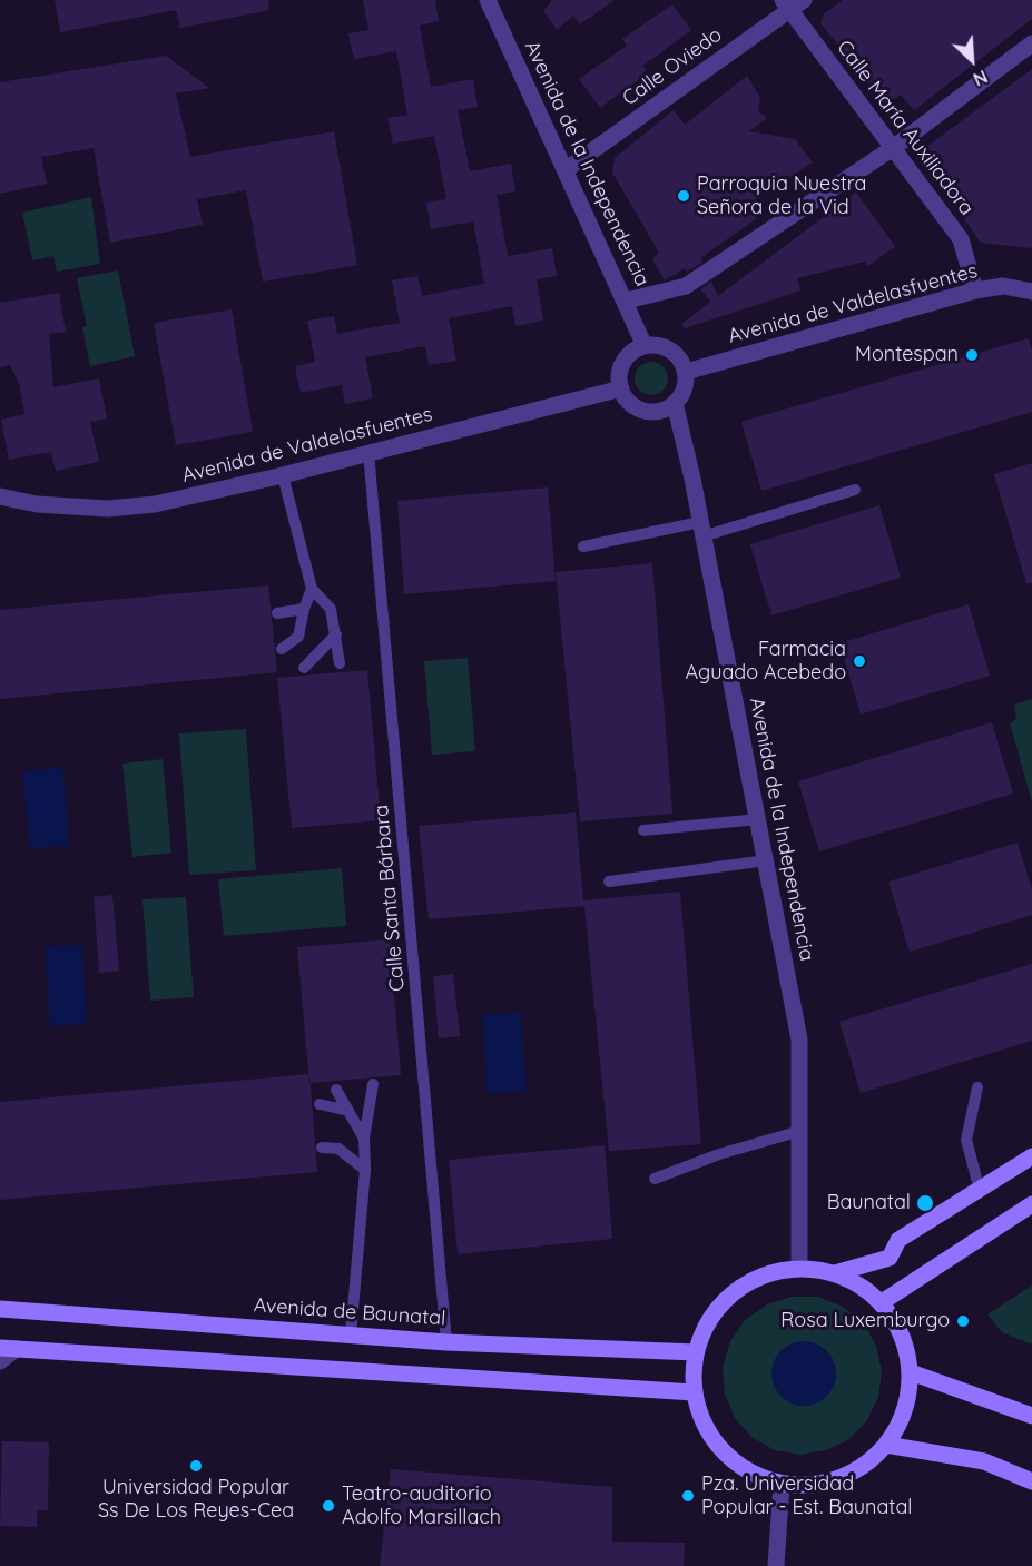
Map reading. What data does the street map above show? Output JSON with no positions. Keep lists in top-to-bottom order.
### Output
{
  "streets": {
    "main road": ["Avenida de Baunatal"],
    "street": [
      "Calle Oviedo",
      "Calle María Auxiliadora",
      "Avenida de la Independencia",
      "Avenida de Valdelasfuentes"
    ],
    "lane": ["Calle Santa Bárbara"]
  },
  "crossings": [
    ["Calle Oviedo", "Calle María Auxiliadora"],
    ["Calle Oviedo", "Avenida de la Independencia"],
    ["Calle María Auxiliadora", "Avenida de Valdelasfuentes"],
    ["Avenida de la Independencia", "Avenida de Valdelasfuentes"],
    ["Avenida de la Independencia", "Avenida de Baunatal"],
    ["Avenida de Valdelasfuentes", "Calle Santa Bárbara"],
    ["Calle Santa Bárbara", "Avenida de Baunatal"]
  ],
  "places": [
    "Parroquia Nuestra Señora de la Vid",
    "Montespan",
    "Farmacia Aguado Acebedo",
    "Baunatal",
    "Rosa Luxemburgo",
    "Universidad Popular Ss De Los Reyes-Cea",
    "Pza. Universidad Popular - Est. Baunatal",
    "Teatro-auditorio Adolfo Marsillach"
  ],
  "north": "bottom right"
}
